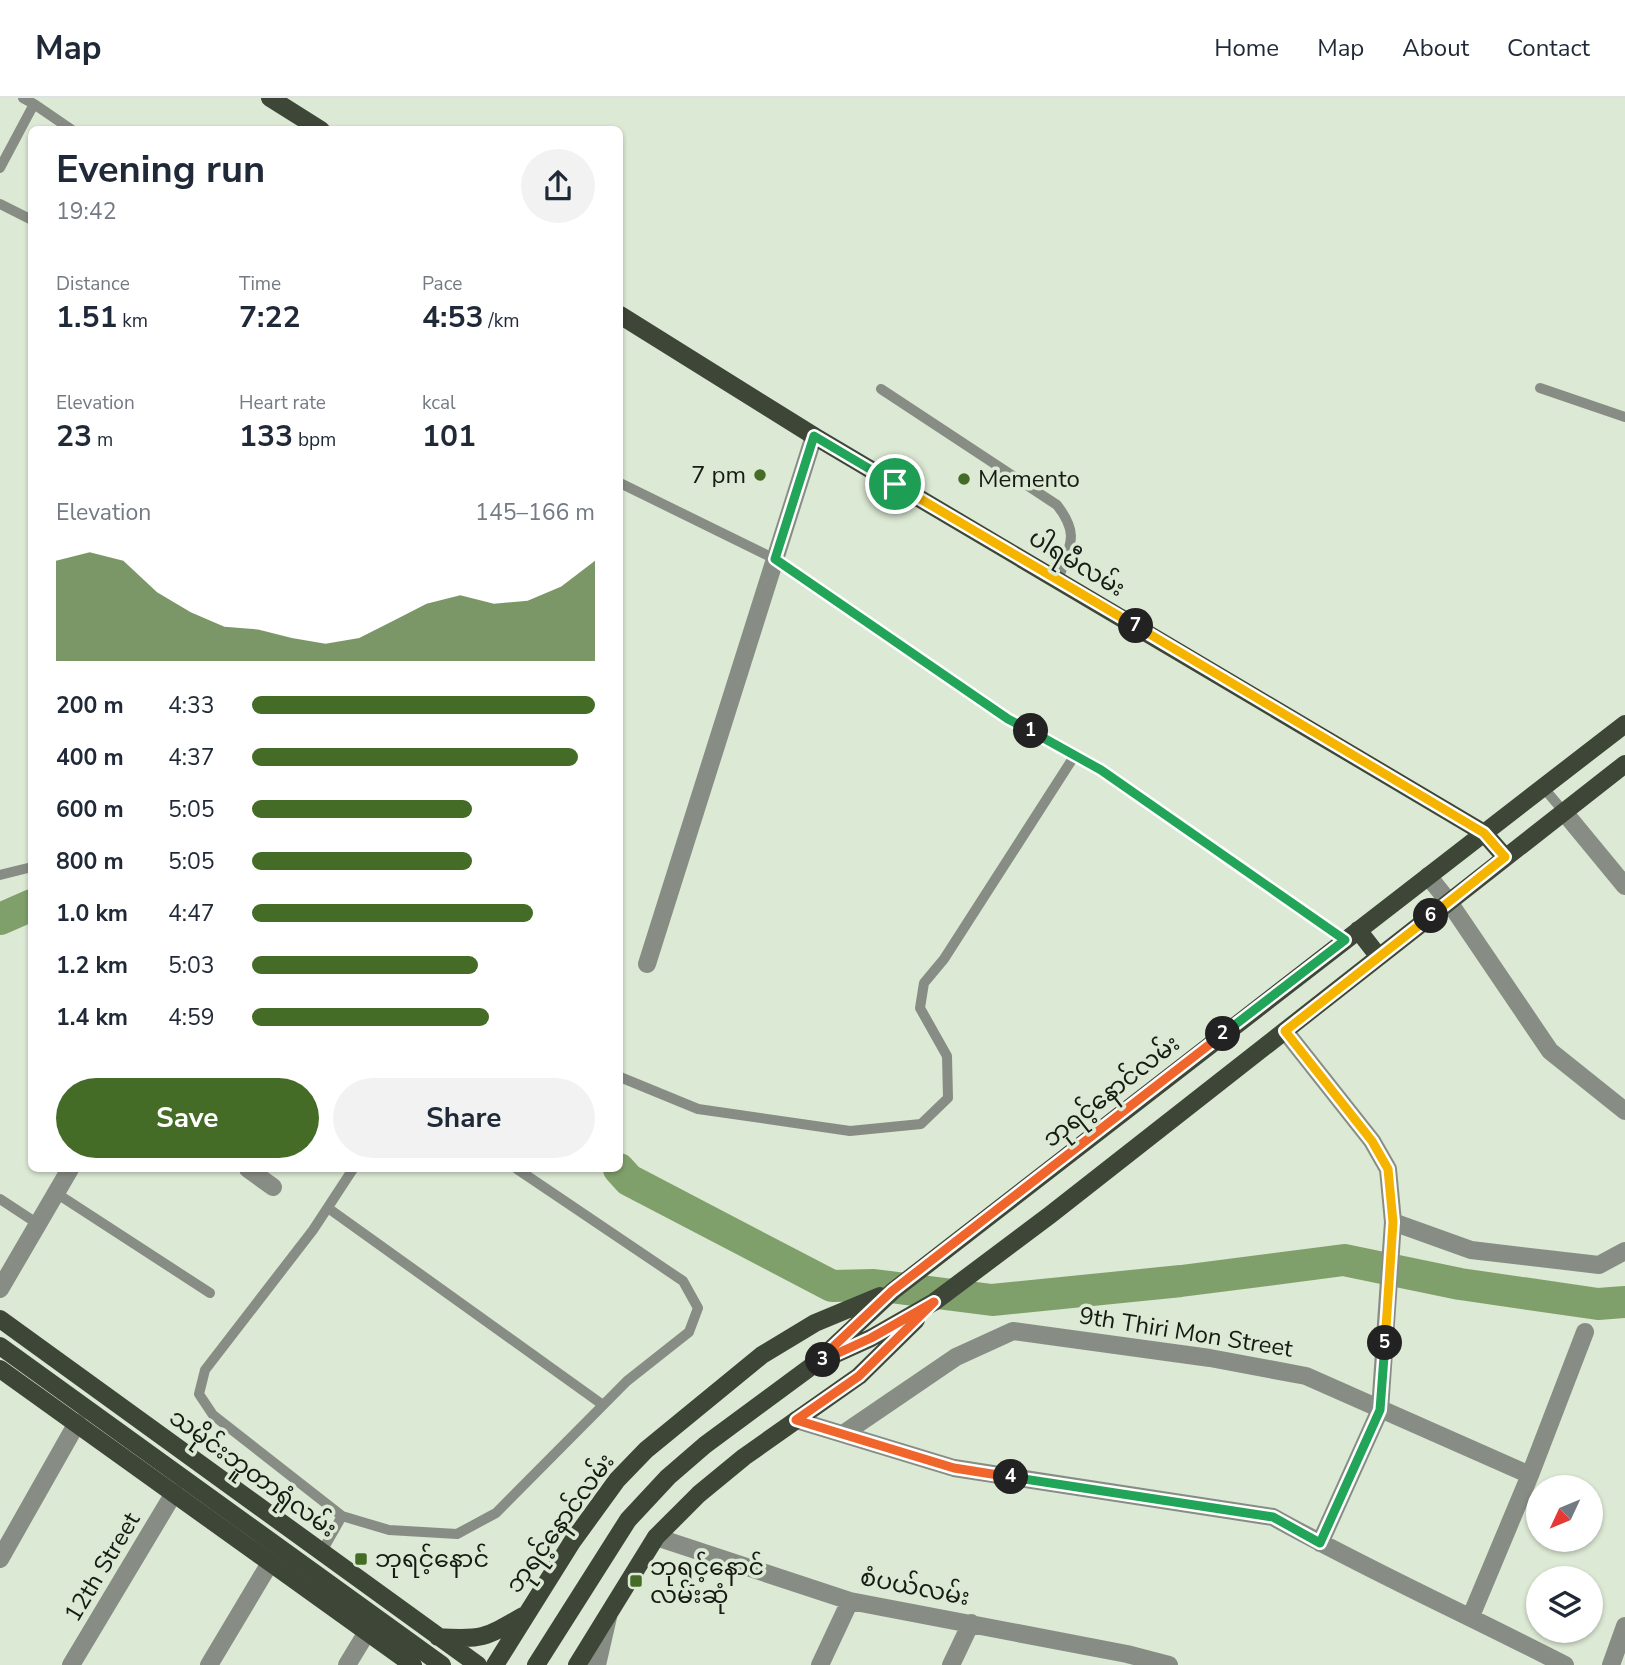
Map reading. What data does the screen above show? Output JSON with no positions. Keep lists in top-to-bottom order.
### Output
{
  "streets": {
    "main road": ["ပါရမီလမ်း", "ဘုရင့်နောင်လမ်း", "သမိုင်းဘူတာရုံလမ်း"],
    "street": ["9th Thiri Mon Street", "12th Street", "စံပယ်လမ်း"]
  },
  "crossings": [
    ["ပါရမီလမ်း", "ဘုရင့်နောင်လမ်း"],
    ["ဘုရင့်နောင်လမ်း", "စံပယ်လမ်း"]
  ],
  "places": {
    "other": ["7 pm", "Memento"],
    "transit": ["ဘုရင့်နောင်", "ဘုရင့်နောင် လမ်းဆုံ"]
  },
  "north": "bottom left",
  "page": {
    "header": "Map",
    "nav": [
      "Home",
      "Map",
      "About",
      "Contact"
    ],
    "heading": ["Evening run", "19:42"],
    "stats": [
      ["Distance", "1.51 km"],
      ["Time", "7:22"],
      ["Pace", "4:53 /km"],
      ["Elevation", "23 m"],
      ["Heart rate", "133 bpm"],
      ["kcal", "101"]
    ],
    "chart": ["Elevation", "145–166 m"],
    "pins": [
      "7",
      "1",
      "6",
      "2",
      "5",
      "3",
      "4"
    ],
    "list": [
      {
        "name": "200 m",
        "note": "4:33"
      },
      {
        "name": "400 m",
        "note": "4:37"
      },
      {
        "name": "600 m",
        "note": "5:05"
      },
      {
        "name": "800 m",
        "note": "5:05"
      },
      {
        "name": "1.0 km",
        "note": "4:47"
      },
      {
        "name": "1.2 km",
        "note": "5:03"
      },
      {
        "name": "1.4 km",
        "note": "4:59"
      }
    ],
    "buttons": ["Save", "Share"]
  }
}
